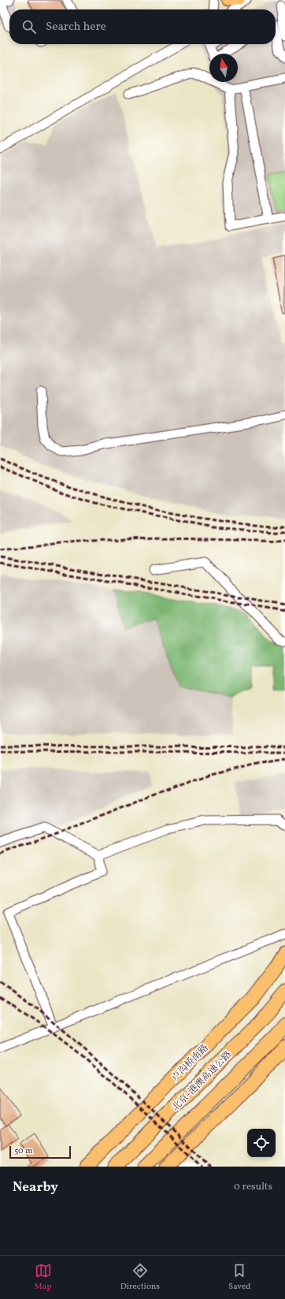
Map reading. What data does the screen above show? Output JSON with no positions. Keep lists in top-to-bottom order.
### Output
{
  "streets": {
    "highway": ["卢沟桥南路", "北京-港澳高速公路"]
  },
  "scale_bar": "50 m",
  "north": "top",
  "page": {
    "search": "Search here",
    "scale": "50 m",
    "heading": ["Nearby", "0 results"],
    "nav": ["Map", "Directions", "Saved"]
  }
}
